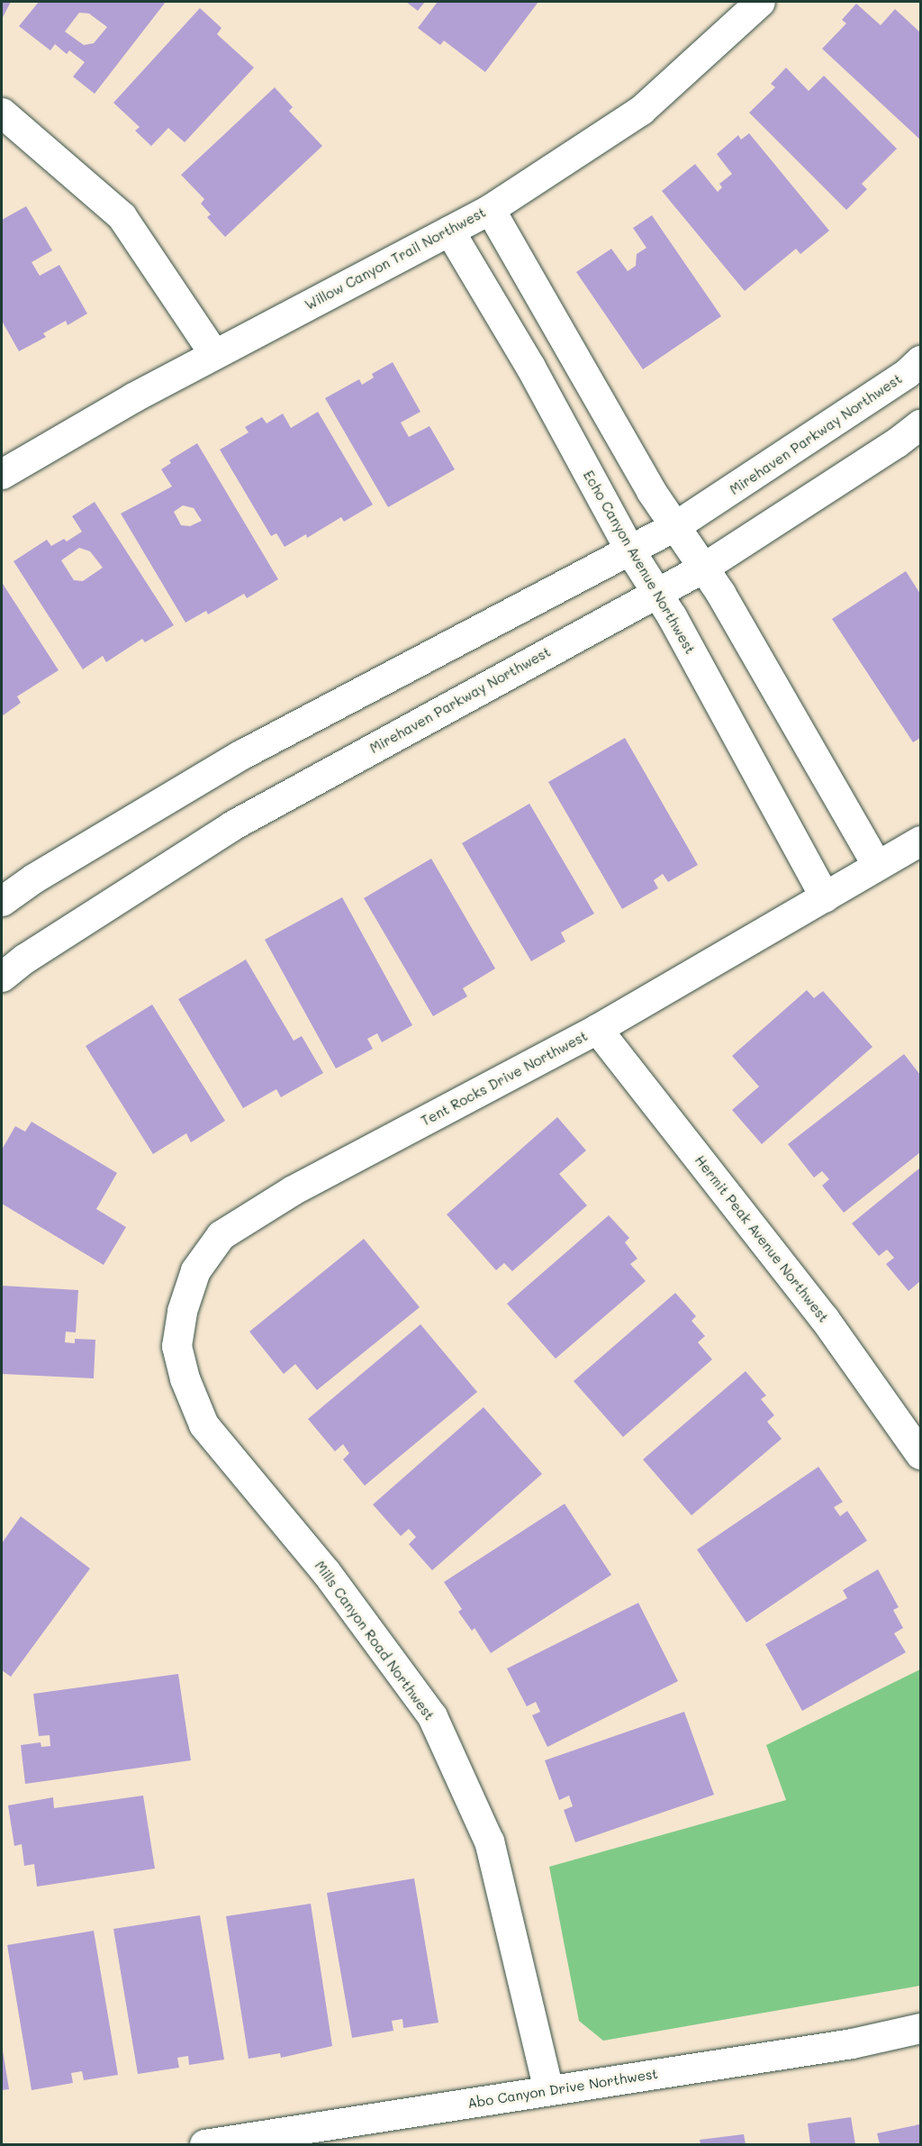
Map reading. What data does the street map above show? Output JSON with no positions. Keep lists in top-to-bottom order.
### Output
{
  "streets": {
    "street": [
      "Willow Canyon Trail Northwest",
      "Mirehaven Parkway Northwest",
      "Echo Canyon Avenue Northwest",
      "Tent Rocks Drive Northwest",
      "Hermit Peak Avenue Northwest",
      "Mills Canyon Road Northwest",
      "Abo Canyon Drive Northwest"
    ]
  },
  "crossings": [
    ["Willow Canyon Trail Northwest", "Echo Canyon Avenue Northwest"],
    ["Mirehaven Parkway Northwest", "Echo Canyon Avenue Northwest"],
    ["Echo Canyon Avenue Northwest", "Tent Rocks Drive Northwest"],
    ["Tent Rocks Drive Northwest", "Hermit Peak Avenue Northwest"],
    ["Tent Rocks Drive Northwest", "Mills Canyon Road Northwest"],
    ["Mills Canyon Road Northwest", "Abo Canyon Drive Northwest"]
  ]
}
